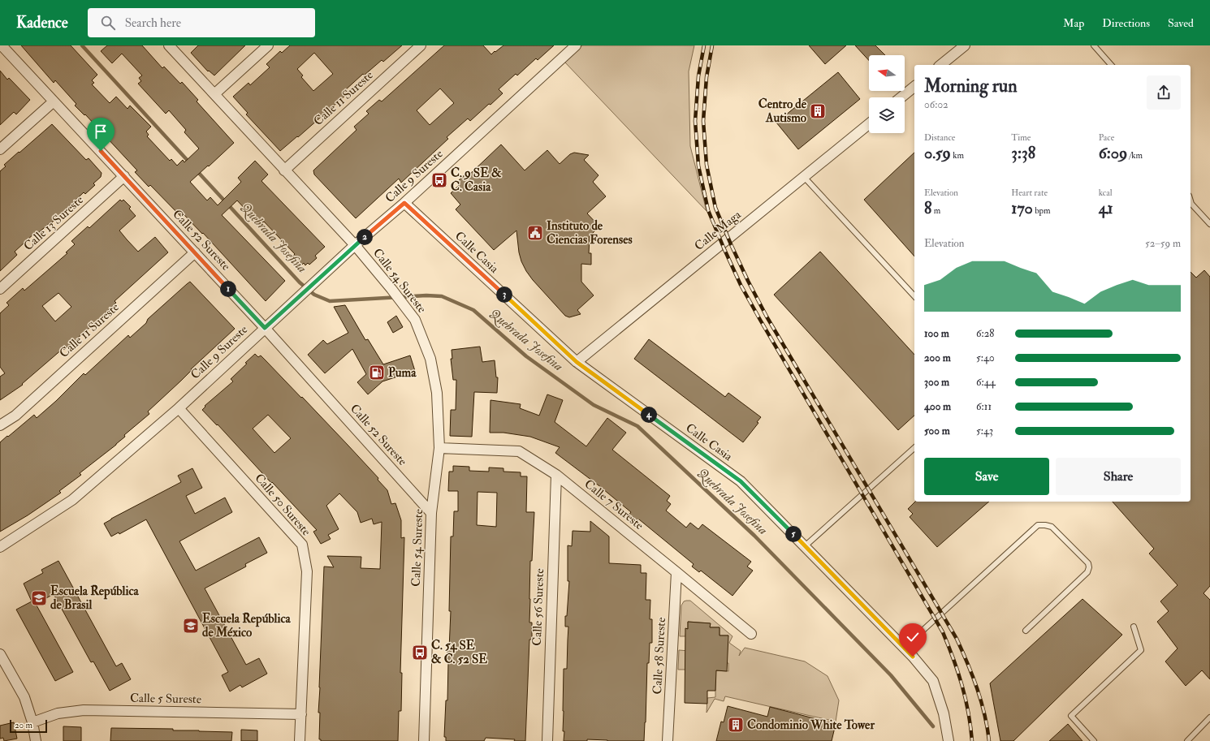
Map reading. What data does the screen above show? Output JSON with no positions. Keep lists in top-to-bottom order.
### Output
{
  "streets": {
    "street": [
      "Calle 11 Sureste",
      "Calle 9 Sureste",
      "Calle 13 Sureste",
      "Calle Maga",
      "Calle 52 Sureste",
      "Calle Casia",
      "Calle 54 Sureste",
      "Calle 50 Sureste",
      "Calle 7 Sureste",
      "Calle 56 Sureste",
      "Calle 58 Sureste",
      "Calle 5 Sureste"
    ]
  },
  "crossings": [
    ["Calle 11 Sureste", "Calle 52 Sureste"],
    ["Calle 11 Sureste", "Calle 54 Sureste"],
    ["Calle 9 Sureste", "Calle 52 Sureste"],
    ["Calle 9 Sureste", "Calle Casia"],
    ["Calle 9 Sureste", "Calle 54 Sureste"],
    ["Calle 9 Sureste", "Calle 50 Sureste"],
    ["Calle 13 Sureste", "Calle 52 Sureste"],
    ["Calle Maga", "Calle Casia"],
    ["Calle 52 Sureste", "Calle 54 Sureste"],
    ["Calle 54 Sureste", "Calle 7 Sureste"],
    ["Calle 50 Sureste", "Calle 5 Sureste"],
    ["Calle 7 Sureste", "Calle 56 Sureste"],
    ["Calle 7 Sureste", "Calle 58 Sureste"]
  ],
  "water": ["Quebrada Josefina"],
  "places": {
    "building": ["Centro de Autismo", "Condominio White Tower"],
    "bus stop": ["C. 9 SE & C. Casia", "C. 54 SE & C. 52 SE"],
    "public building": ["Instituto de Ciencias Forenses"],
    "fuel station": ["Puma"],
    "school or university": ["Escuela República de Brasil", "Escuela República de México"]
  },
  "scale_bar": "20 m",
  "north": "left",
  "page": {
    "header": "Kadence",
    "search": "Search here",
    "nav": ["Map", "Directions", "Saved"],
    "heading": ["Morning run", "06:02"],
    "stats": [
      ["Distance", "0.59 km"],
      ["Time", "3:38"],
      ["Pace", "6:09 /km"],
      ["Elevation", "8 m"],
      ["Heart rate", "170 bpm"],
      ["kcal", "41"]
    ],
    "pins": [
      "2",
      "1",
      "3",
      "4",
      "5"
    ],
    "chart": ["Elevation", "52–59 m"],
    "list": [
      {
        "name": "100 m",
        "note": "6:28"
      },
      {
        "name": "200 m",
        "note": "5:40"
      },
      {
        "name": "300 m",
        "note": "6:44"
      },
      {
        "name": "400 m",
        "note": "6:11"
      },
      {
        "name": "500 m",
        "note": "5:43"
      }
    ],
    "buttons": ["Save", "Share"],
    "scale": "20 m"
  }
}
